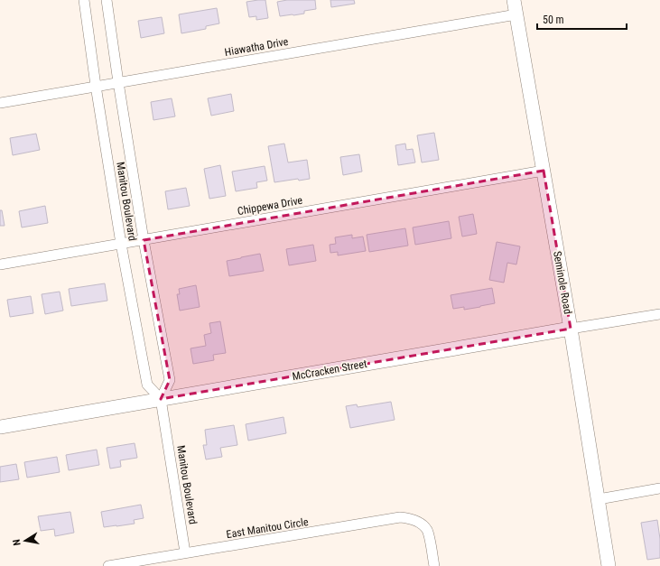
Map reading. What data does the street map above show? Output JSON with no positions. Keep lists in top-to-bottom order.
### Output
{
  "streets": {
    "street": [
      "Hiawatha Drive",
      "Manitou Boulevard",
      "Chippewa Drive",
      "Seminole Road",
      "McCracken Street",
      "East Manitou Circle"
    ]
  },
  "crossings": [
    ["Hiawatha Drive", "Manitou Boulevard"],
    ["Hiawatha Drive", "Seminole Road"],
    ["Manitou Boulevard", "Chippewa Drive"],
    ["Manitou Boulevard", "McCracken Street"],
    ["Manitou Boulevard", "East Manitou Circle"],
    ["Chippewa Drive", "Seminole Road"],
    ["Seminole Road", "McCracken Street"]
  ],
  "scale_bar": "50 m",
  "north": "left"
}
